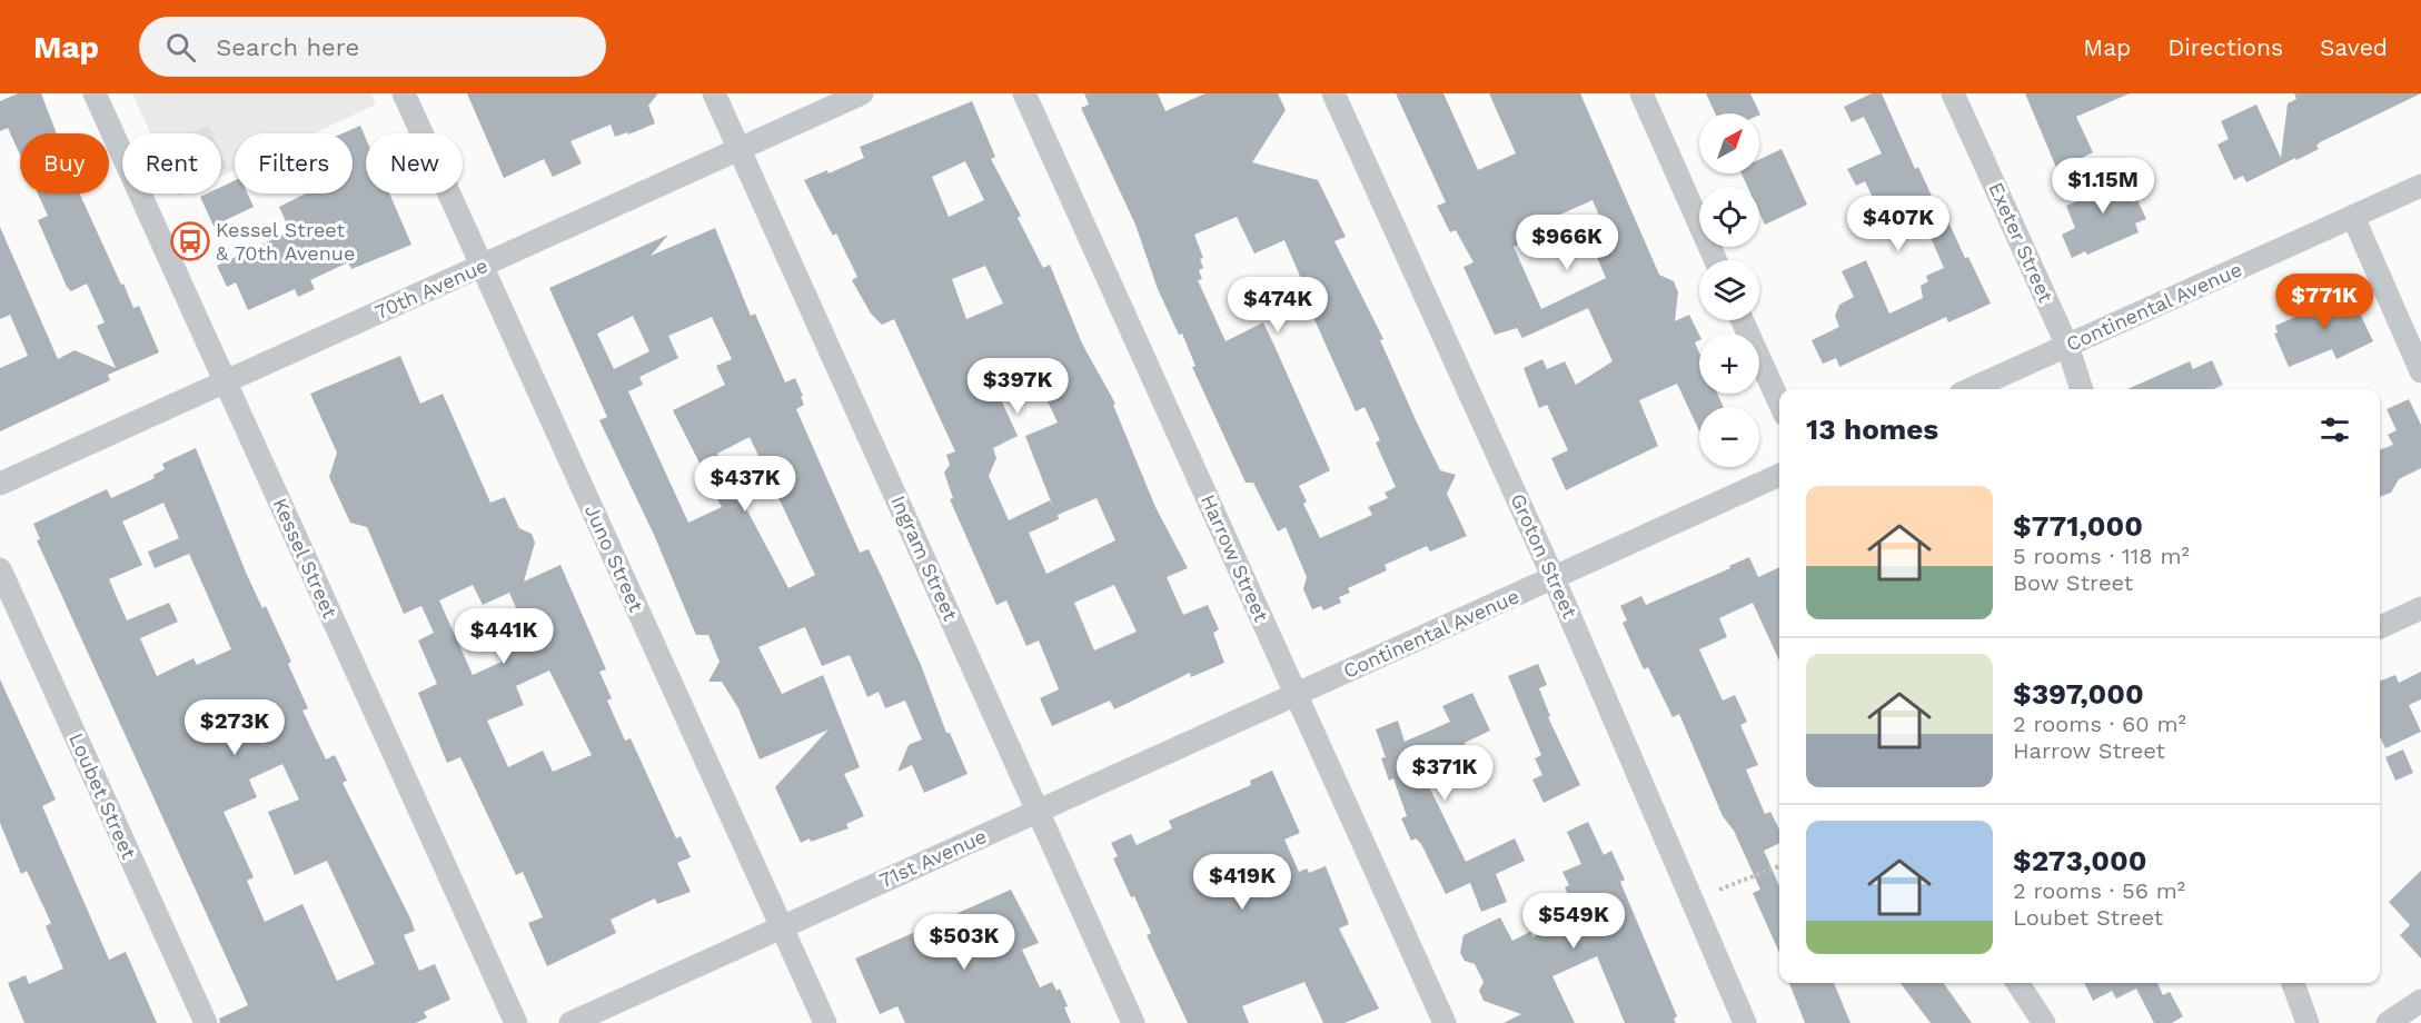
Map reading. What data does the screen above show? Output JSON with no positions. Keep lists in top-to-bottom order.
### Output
{
  "streets": {
    "street": [
      "Exeter Street",
      "70th Avenue",
      "Continental Avenue",
      "Groton Street",
      "Kessel Street",
      "Juno Street",
      "Ingram Street",
      "Harrow Street",
      "Loubet Street",
      "71st Avenue"
    ]
  },
  "crossings": [
    ["Exeter Street", "Continental Avenue"],
    ["70th Avenue", "Kessel Street"],
    ["70th Avenue", "Juno Street"],
    ["70th Avenue", "Ingram Street"],
    ["Continental Avenue", "Groton Street"],
    ["Continental Avenue", "Harrow Street"],
    ["Continental Avenue", "71st Avenue"],
    ["Juno Street", "71st Avenue"],
    ["Ingram Street", "71st Avenue"],
    ["Harrow Street", "71st Avenue"]
  ],
  "places": {
    "bus stop": ["Kessel Street & 70th Avenue"]
  },
  "north": "top right",
  "page": {
    "header": "Map",
    "search": "Search here",
    "nav": ["Map", "Directions", "Saved"],
    "map_buttons": ["+", "−"],
    "chip": [
      "Buy",
      "Rent",
      "Filters",
      "New"
    ],
    "price": [
      "$1.15M",
      "$407K",
      "$966K",
      "$771K",
      "$474K",
      "$397K",
      "$437K",
      "$441K",
      "$273K",
      "$371K",
      "$419K",
      "$549K",
      "$503K"
    ],
    "heading": "13 homes",
    "list": [
      {
        "name": "$771,000",
        "note": "5 rooms · 118 m² · Bow Street"
      },
      {
        "name": "$397,000",
        "note": "2 rooms · 60 m² · Harrow Street"
      },
      {
        "name": "$273,000",
        "note": "2 rooms · 56 m² · Loubet Street"
      }
    ]
  }
}
